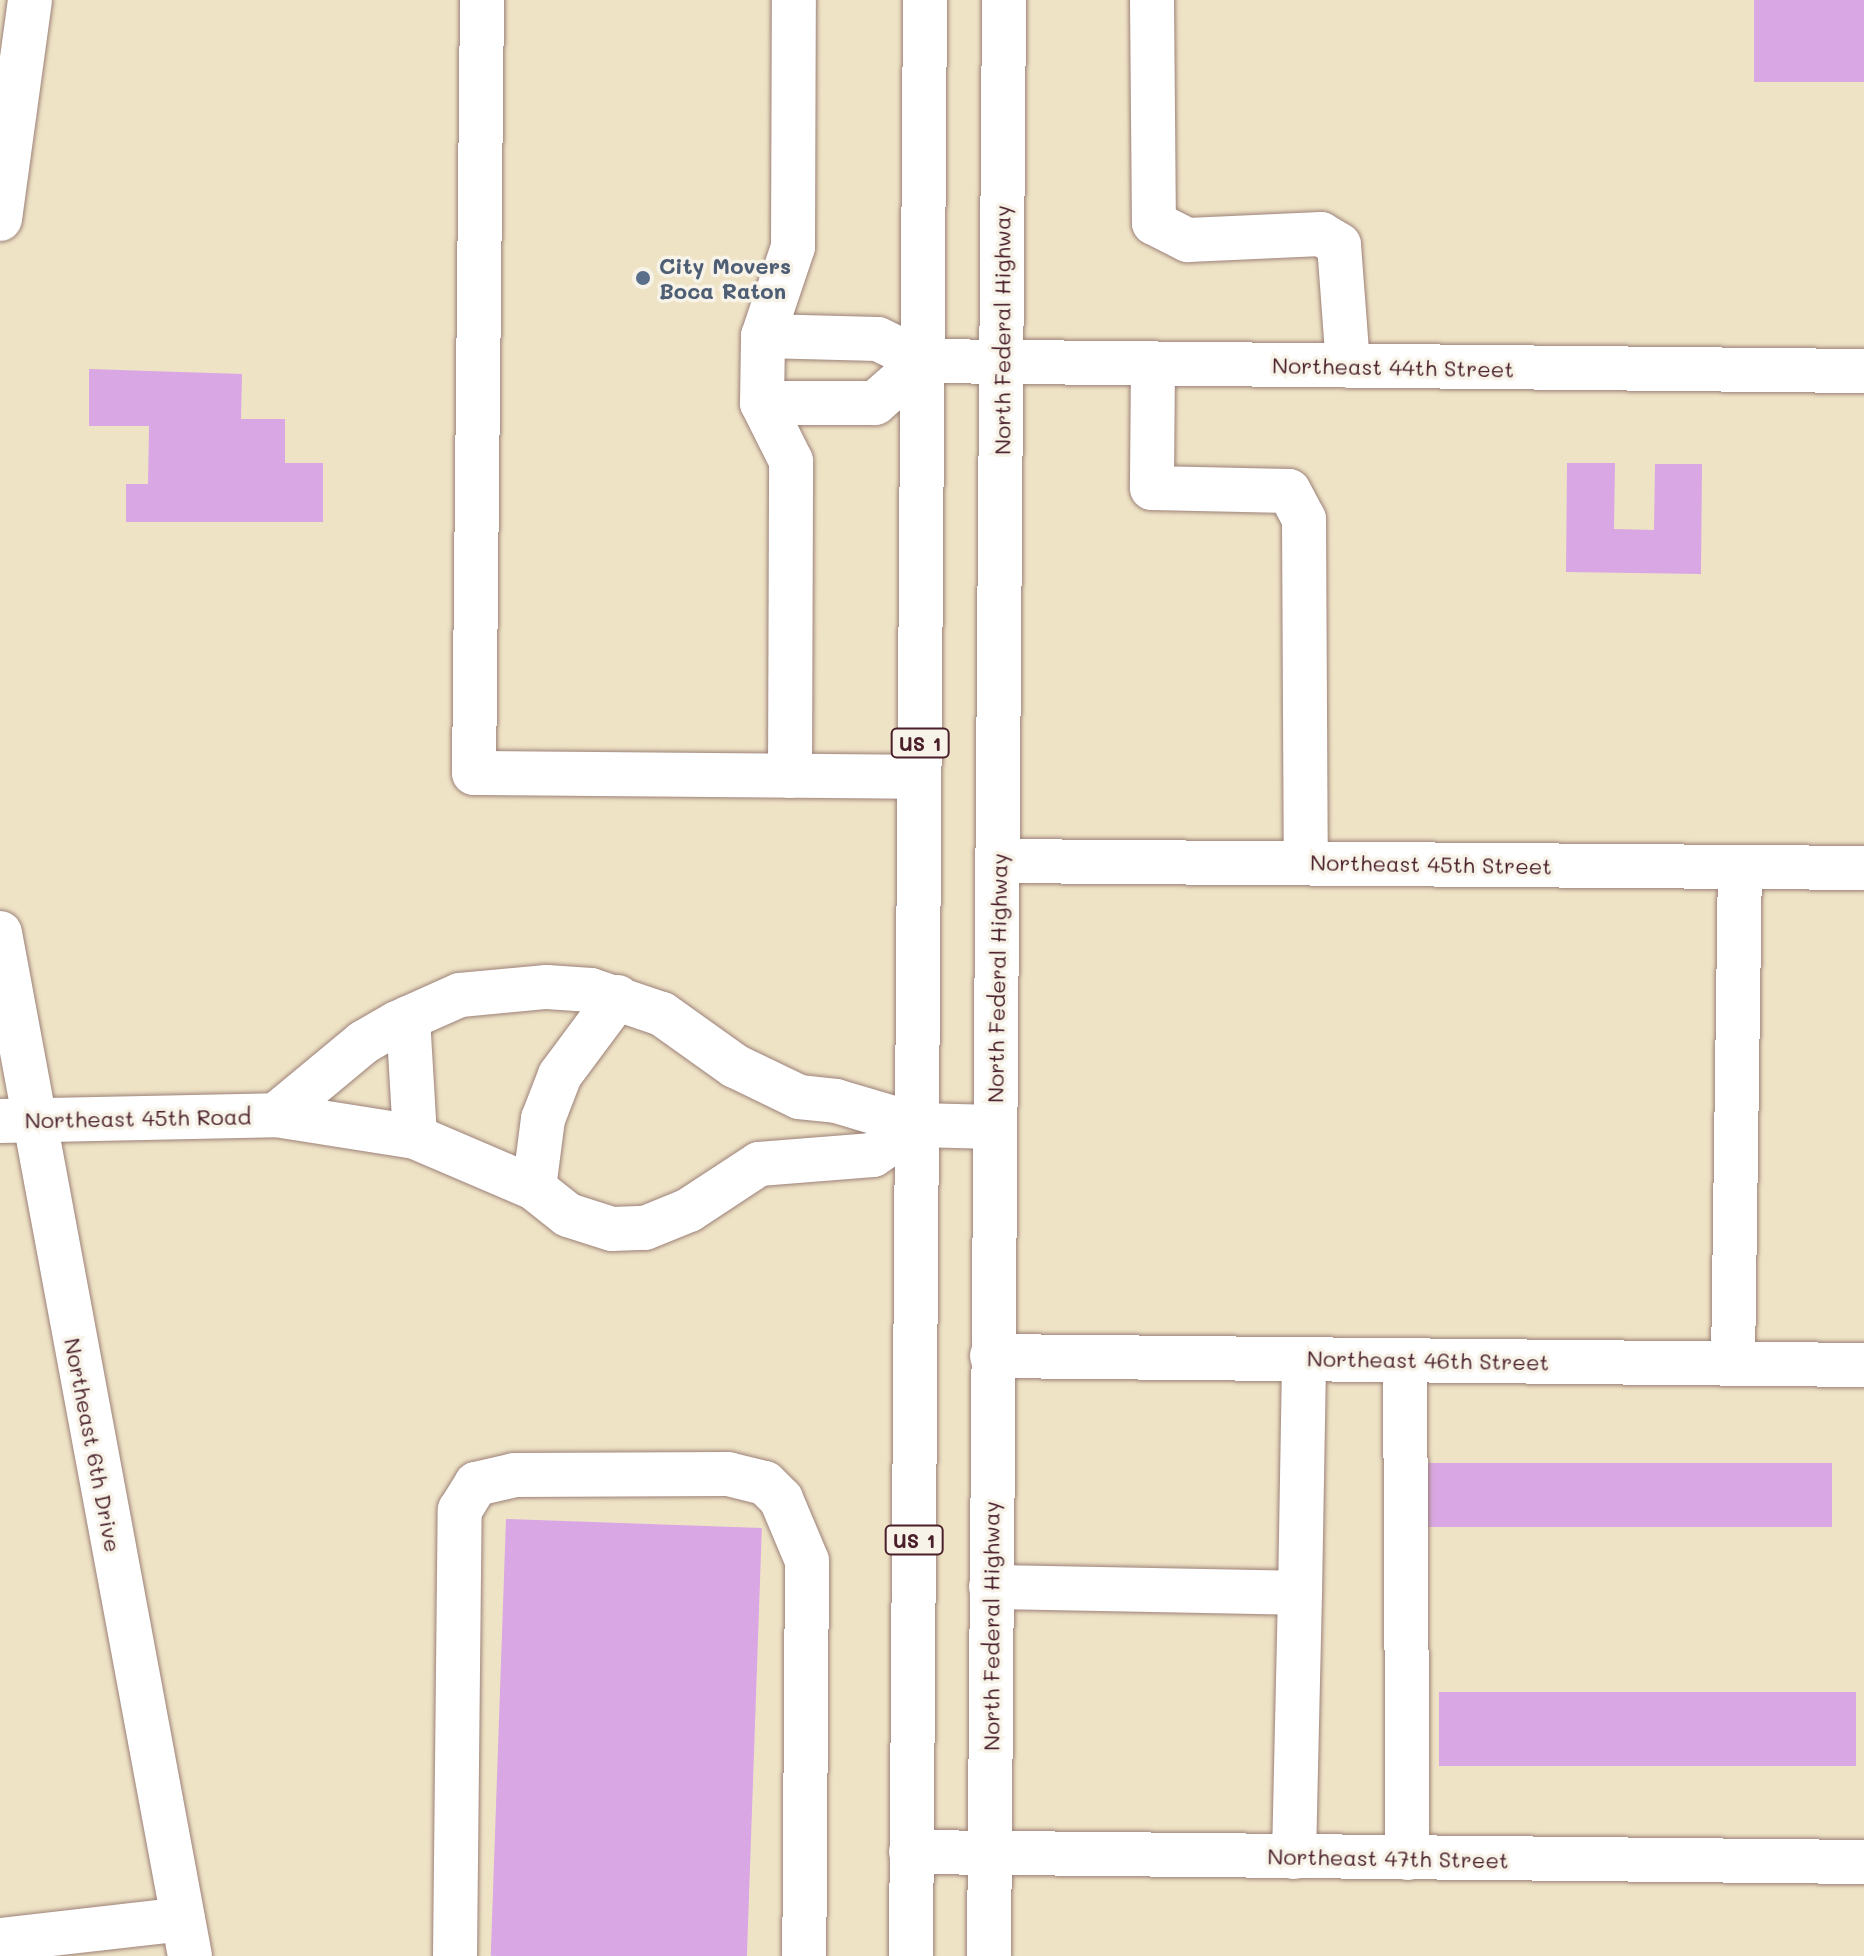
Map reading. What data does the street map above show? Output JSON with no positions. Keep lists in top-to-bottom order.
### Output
{
  "streets": {
    "street": [
      "North Federal Highway",
      "Northeast 44th Street",
      "US 1",
      "Northeast 45th Street",
      "Northeast 45th Road",
      "Northeast 46th Street",
      "Northeast 6th Drive",
      "Northeast 47th Street"
    ]
  },
  "crossings": [
    ["North Federal Highway", "Northeast 44th Street"],
    ["North Federal Highway", "Northeast 45th Street"],
    ["North Federal Highway", "Northeast 45th Road"],
    ["North Federal Highway", "Northeast 46th Street"],
    ["North Federal Highway", "Northeast 47th Street"],
    ["Northeast 44th Street", "US 1"],
    ["US 1", "Northeast 45th Road"],
    ["US 1", "Northeast 47th Street"],
    ["Northeast 45th Road", "Northeast 6th Drive"]
  ],
  "places": ["City Movers Boca Raton"]
}
